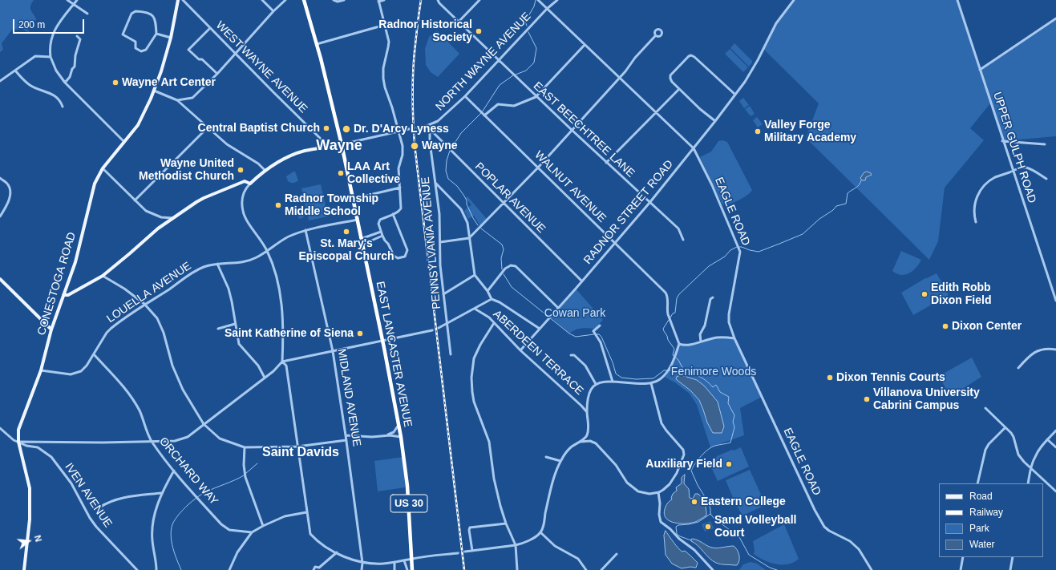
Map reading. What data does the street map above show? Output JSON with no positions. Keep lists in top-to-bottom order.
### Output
{
  "streets": {
    "highway": ["EAST LANCASTER AVENUE", "US 30"],
    "main road": ["CONESTOGA ROAD"],
    "street": [
      "NORTH WAYNE AVENUE",
      "WEST WAYNE AVENUE",
      "EAST BEECHTREE LANE",
      "UPPER GULPH ROAD",
      "WALNUT AVENUE",
      "POPLAR AVENUE",
      "EAGLE ROAD",
      "RADNOR STREET ROAD",
      "PENNSYLVANIA AVENUE",
      "LOUELLA AVENUE",
      "ABERDEEN TERRACE",
      "MIDLAND AVENUE",
      "ORCHARD WAY",
      "IVEN AVENUE"
    ]
  },
  "crossings": [
    ["NORTH WAYNE AVENUE", "EAST BEECHTREE LANE"],
    ["NORTH WAYNE AVENUE", "WALNUT AVENUE"],
    ["NORTH WAYNE AVENUE", "POPLAR AVENUE"],
    ["NORTH WAYNE AVENUE", "EAGLE ROAD"],
    ["EAST BEECHTREE LANE", "RADNOR STREET ROAD"],
    ["WALNUT AVENUE", "RADNOR STREET ROAD"],
    ["POPLAR AVENUE", "RADNOR STREET ROAD"],
    ["POPLAR AVENUE", "PENNSYLVANIA AVENUE"],
    ["EAGLE ROAD", "RADNOR STREET ROAD"],
    ["RADNOR STREET ROAD", "ABERDEEN TERRACE"],
    ["CONESTOGA ROAD", "LOUELLA AVENUE"],
    ["CONESTOGA ROAD", "IVEN AVENUE"],
    ["LOUELLA AVENUE", "EAST LANCASTER AVENUE"],
    ["LOUELLA AVENUE", "MIDLAND AVENUE"],
    ["LOUELLA AVENUE", "ORCHARD WAY"],
    ["EAST LANCASTER AVENUE", "US 30"]
  ],
  "districts": ["Wayne", "Saint Davids"],
  "parks": ["Cowan Park", "Fenimore Woods"],
  "places": [
    "Radnor Historical Society",
    "Wayne Art Center",
    "Central Baptist Church",
    "Dr. D'Arcy Lyness",
    "Valley Forge Military Academy",
    "Wayne",
    "Wayne United Methodist Church",
    "LAA Art Collective",
    "Radnor Township Middle School",
    "St. Mary's Episcopal Church",
    "Edith Robb Dixon Field",
    "Dixon Center",
    "Saint Katherine of Siena",
    "Dixon Tennis Courts",
    "Villanova University Cabrini Campus",
    "Auxiliary Field",
    "Eastern College",
    "Sand Volleyball Court"
  ],
  "legend": [
    "Road",
    "Railway",
    "Park",
    "Water"
  ],
  "scale_bar": "200 m",
  "north": "right"
}
